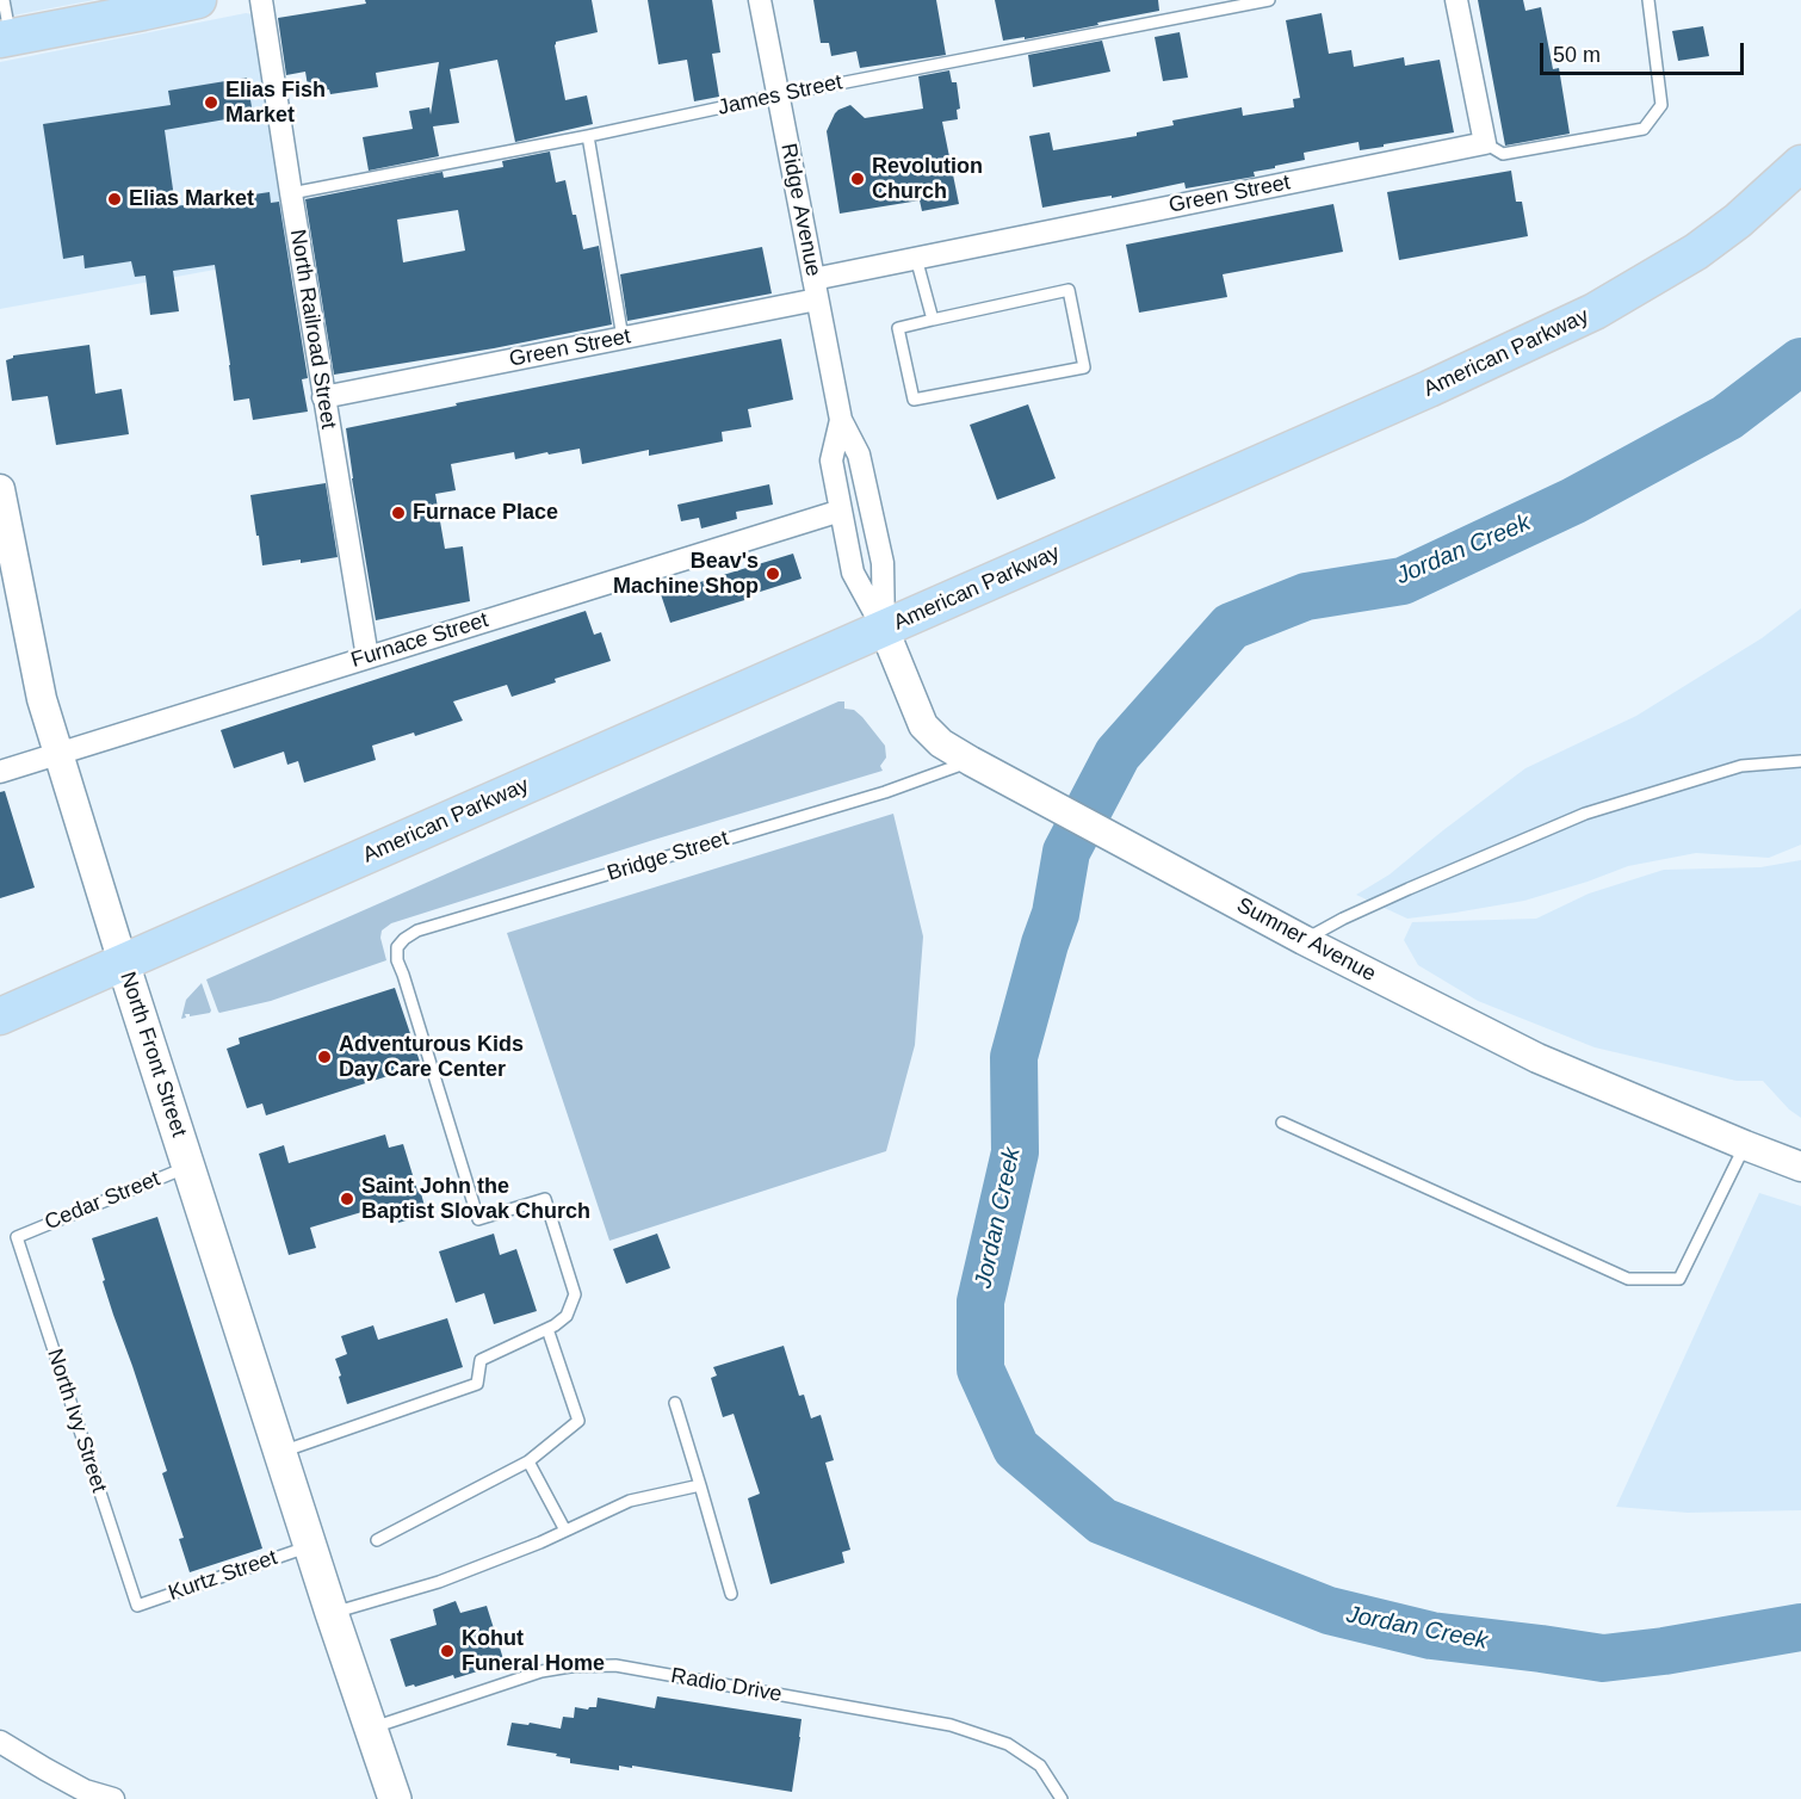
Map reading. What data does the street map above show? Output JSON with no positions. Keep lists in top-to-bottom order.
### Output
{
  "streets": {
    "main road": ["American Parkway", "North Front Street"],
    "street": [
      "Green Street",
      "Ridge Avenue",
      "North Railroad Street",
      "Furnace Street",
      "Sumner Avenue"
    ],
    "lane": [
      "James Street",
      "Bridge Street",
      "Cedar Street",
      "North Ivy Street",
      "Kurtz Street",
      "Radio Drive"
    ]
  },
  "crossings": [
    ["James Street", "Ridge Avenue"],
    ["James Street", "North Railroad Street"],
    ["Green Street", "Ridge Avenue"],
    ["Green Street", "North Railroad Street"],
    ["Ridge Avenue", "American Parkway"],
    ["Ridge Avenue", "Furnace Street"],
    ["Ridge Avenue", "Sumner Avenue"],
    ["North Railroad Street", "Furnace Street"],
    ["American Parkway", "Sumner Avenue"],
    ["American Parkway", "North Front Street"],
    ["Furnace Street", "North Front Street"],
    ["Bridge Street", "Sumner Avenue"],
    ["North Front Street", "Cedar Street"],
    ["North Front Street", "Kurtz Street"],
    ["North Front Street", "Radio Drive"],
    ["Cedar Street", "North Ivy Street"],
    ["North Ivy Street", "Kurtz Street"]
  ],
  "water": ["Jordan Creek"],
  "places": [
    "Elias Fish Market",
    "Revolution Church",
    "Elias Market",
    "Furnace Place",
    "Beav's Machine Shop",
    "Adventurous Kids Day Care Center",
    "Saint John the Baptist Slovak Church",
    "Kohut Funeral Home"
  ],
  "scale_bar": "50 m"
}
